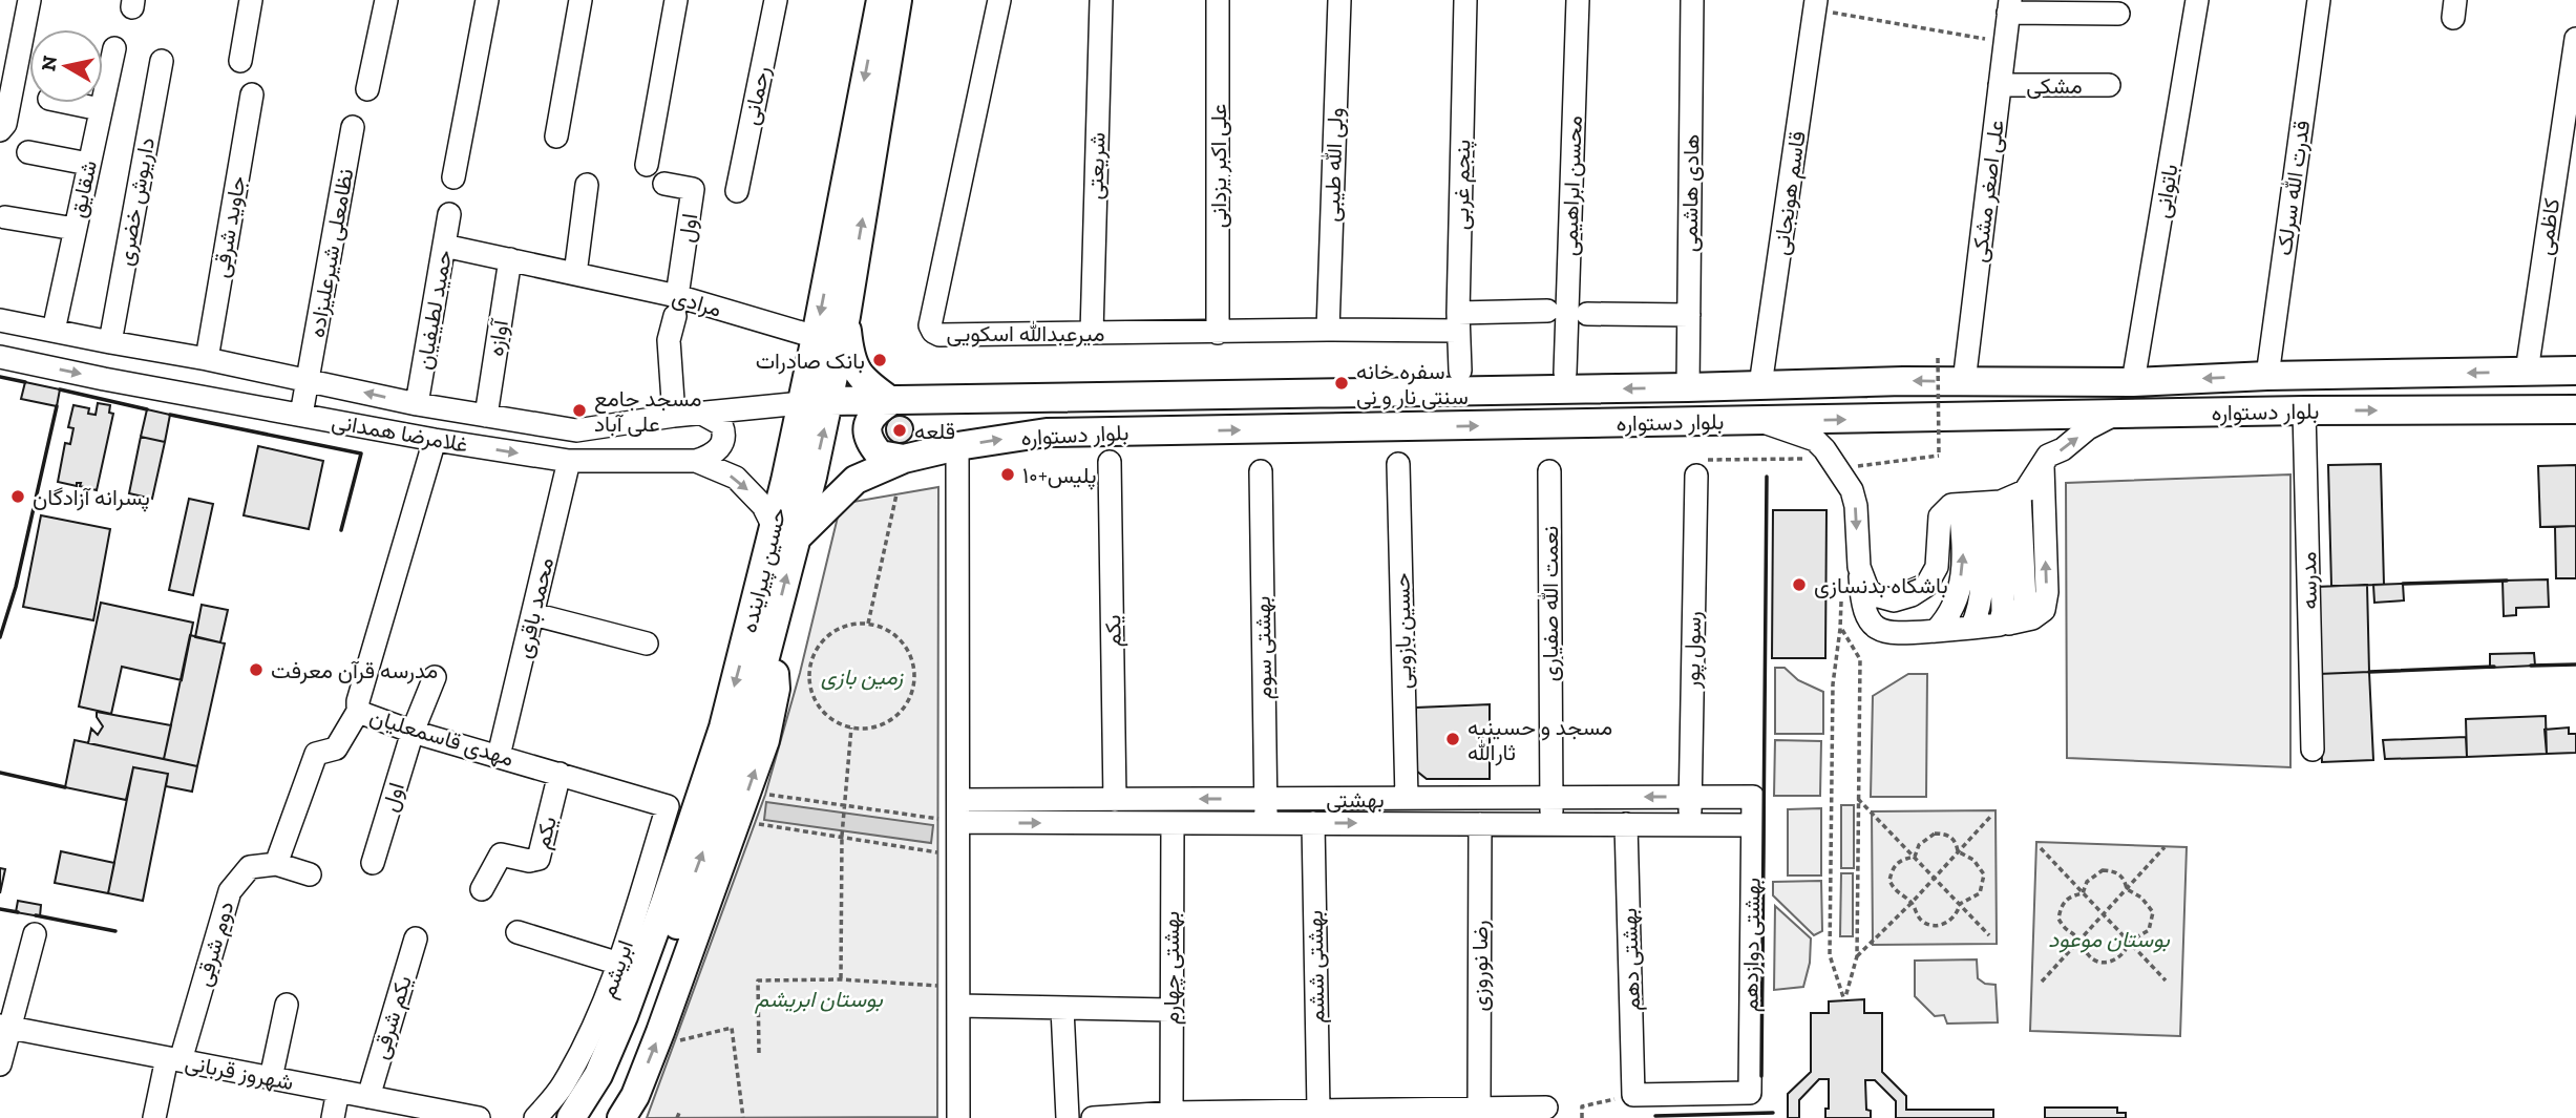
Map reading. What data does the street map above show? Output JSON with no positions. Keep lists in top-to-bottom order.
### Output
{
  "streets": {
    "main road": ["بلوار دستواره", "حسین پیراینده"],
    "street": [
      "مشکی",
      "رحمانی",
      "ولی الله طیبی",
      "شریعتی",
      "علی اکبر یزدانی",
      "پنجم غربی",
      "محسن ابراهیمی",
      "قدرت الله سرلک",
      "شقایق",
      "علی اصغر مشکی",
      "باتوانی",
      "هادی هاشمی",
      "قاسم هونجانی",
      "داریوش خضری",
      "جاوید شرقی",
      "کاظمی",
      "اول",
      "نظامعلی شیرعلیزاده",
      "مرادی",
      "حمید لطیفیان",
      "میرعبدالله اسکویی",
      "آوازه",
      "غلامرضا همدانی",
      "مدرسه",
      "نعمت الله صفیاری",
      "محمد باقری",
      "یکم",
      "حسین بازویی",
      "بهشتی سوم",
      "رسول پور",
      "مهدی قاسمعلیان",
      "بهشتی",
      "دوم شرقی",
      "بهشتی دوازدهم",
      "بهشتی دهم",
      "رضا نوروزی",
      "بهشتی ششم",
      "بهشتی چهارم",
      "ابریشم",
      "یکم شرقی",
      "شهروز قربانی"
    ]
  },
  "crossings": [
    ["مشکی", "علی اصغر مشکی"],
    ["ولی الله طیبی", "میرعبدالله اسکویی"],
    ["شریعتی", "میرعبدالله اسکویی"],
    ["علی اکبر یزدانی", "میرعبدالله اسکویی"],
    ["پنجم غربی", "میرعبدالله اسکویی"],
    ["قدرت الله سرلک", "بلوار دستواره"],
    ["شقایق", "غلامرضا همدانی"],
    ["علی اصغر مشکی", "بلوار دستواره"],
    ["باتوانی", "بلوار دستواره"],
    ["هادی هاشمی", "بلوار دستواره"],
    ["قاسم هونجانی", "بلوار دستواره"],
    ["داریوش خضری", "غلامرضا همدانی"],
    ["جاوید شرقی", "غلامرضا همدانی"],
    ["کاظمی", "بلوار دستواره"],
    ["اول", "مرادی"],
    ["اول", "مهدی قاسمعلیان"],
    ["نظامعلی شیرعلیزاده", "غلامرضا همدانی"],
    ["مرادی", "حمید لطیفیان"],
    ["مرادی", "آوازه"],
    ["مرادی", "حسین پیراینده"],
    ["حمید لطیفیان", "غلامرضا همدانی"],
    ["آوازه", "غلامرضا همدانی"],
    ["بلوار دستواره", "غلامرضا همدانی"],
    ["بلوار دستواره", "حسین پیراینده"],
    ["بلوار دستواره", "مدرسه"],
    ["غلامرضا همدانی", "حسین پیراینده"],
    ["غلامرضا همدانی", "محمد باقری"],
    ["غلامرضا همدانی", "مهدی قاسمعلیان"],
    ["نعمت الله صفیاری", "بهشتی"],
    ["محمد باقری", "مهدی قاسمعلیان"],
    ["یکم", "مهدی قاسمعلیان"],
    ["یکم", "بهشتی"],
    ["حسین بازویی", "بهشتی"],
    ["بهشتی سوم", "بهشتی"],
    ["رسول پور", "بهشتی"],
    ["مهدی قاسمعلیان", "ابریشم"],
    ["بهشتی", "بهشتی دوازدهم"],
    ["دوم شرقی", "شهروز قربانی"],
    ["بهشتی دوازدهم", "بهشتی دهم"],
    ["یکم شرقی", "شهروز قربانی"]
  ],
  "parks": ["زمین بازی", "بوستان موعود", "بوستان ابریشم"],
  "places": [
    "بانک صادرات",
    "سفره خانه سنتی نار و نی",
    "مسجد جامع علی آباد",
    "قلعه",
    "پلیس+۱۰",
    "پسرانه آزادگان",
    "باشگاه بدنسازی",
    "مدرسه قرآن معرفت",
    "مسجد و حسینیه ثارالله"
  ],
  "north": "left"
}
